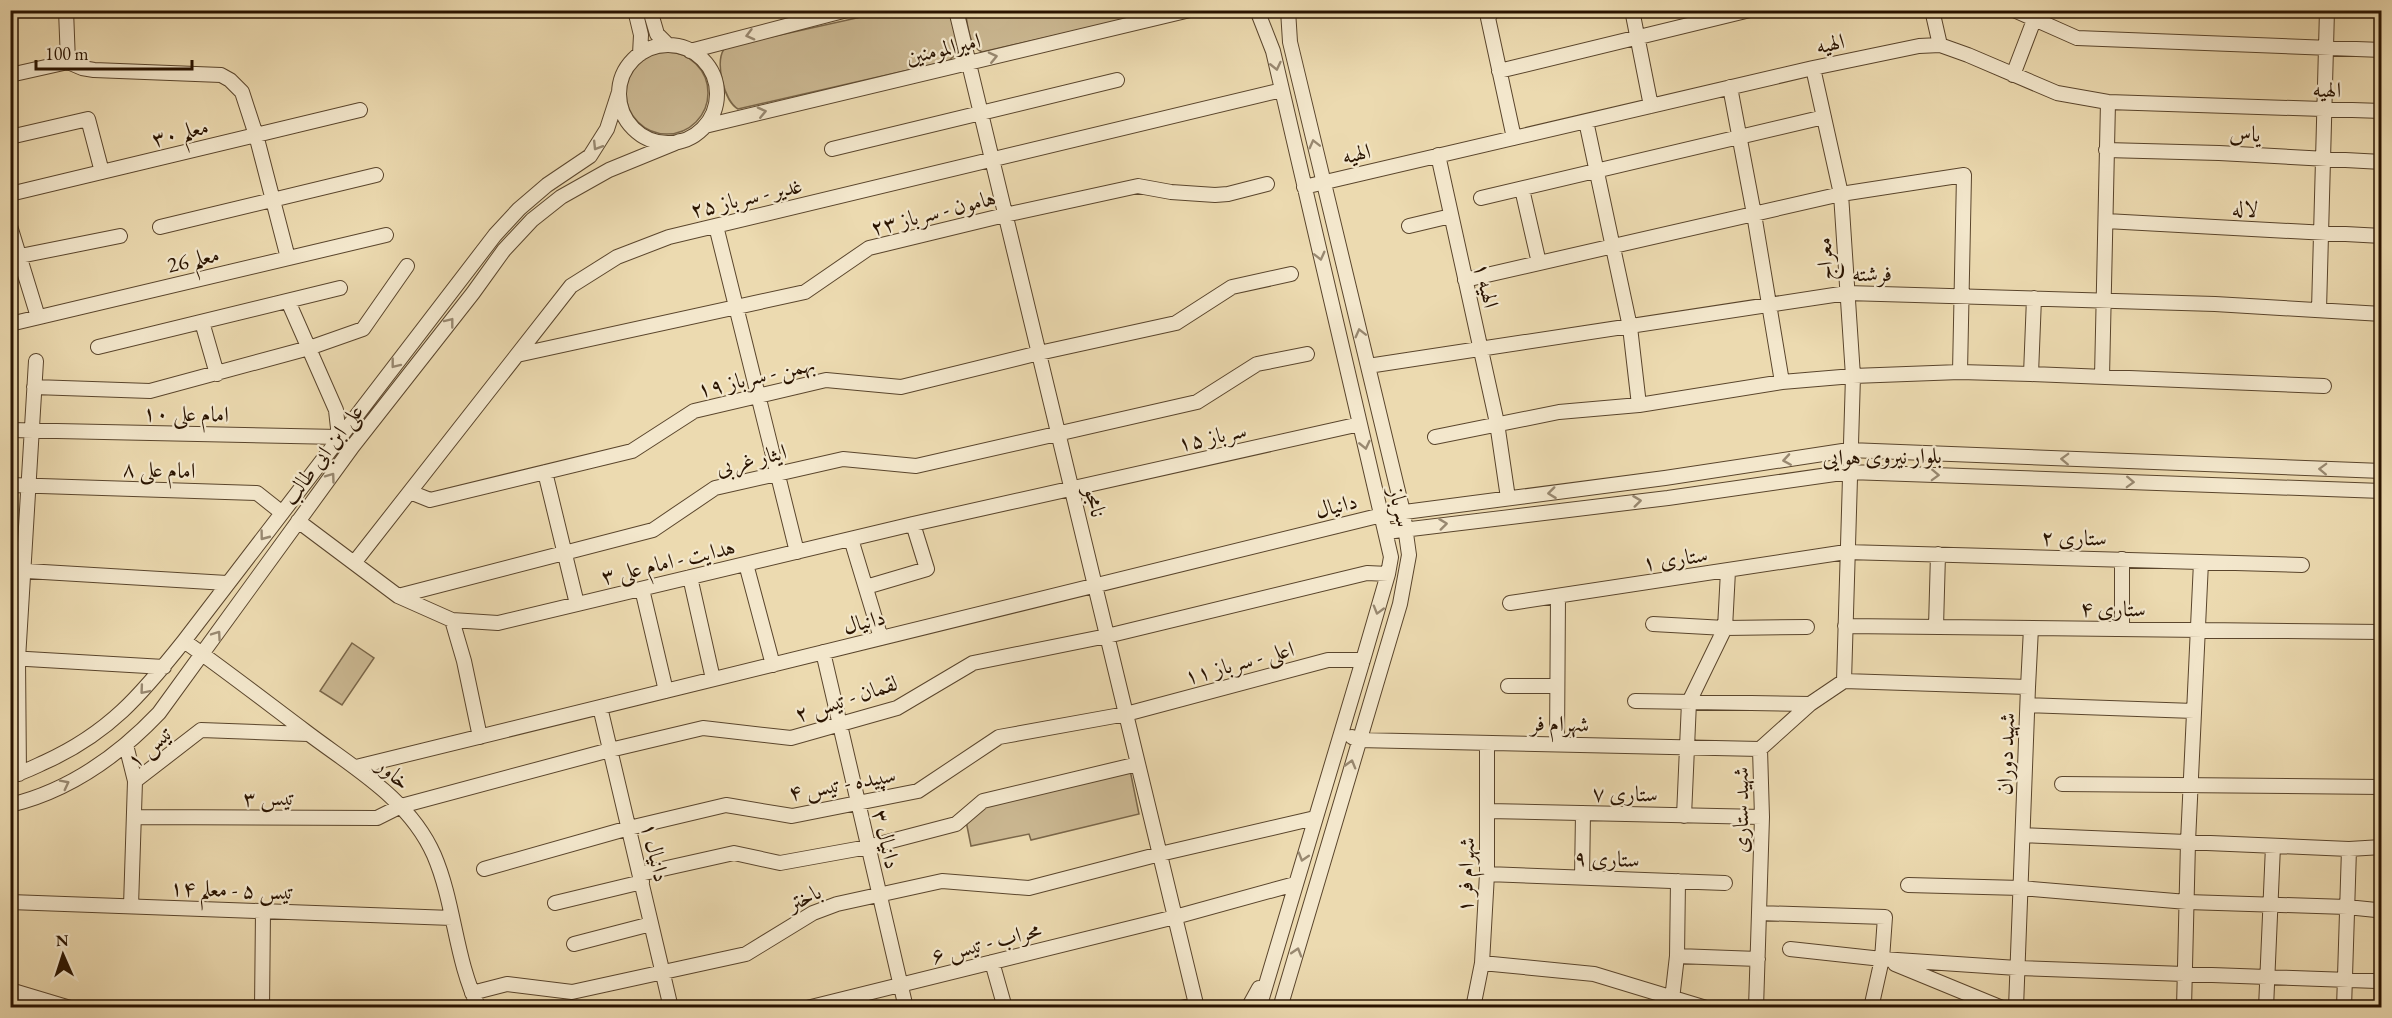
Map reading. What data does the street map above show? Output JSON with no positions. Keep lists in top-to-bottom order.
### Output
{
  "streets": {
    "street": [
      "الهیه",
      "امیرالمومنین",
      "معلم ۳۰",
      "یاس",
      "غدیر - سرباز ۲۵",
      "لاله",
      "هامون - سرباز ۲۳",
      "معلم 26",
      "معراج",
      "فرشته",
      "الهیه ۱",
      "بهمن - سرباز ۱۹",
      "امام علی ۱۰",
      "سرباز ۱۵",
      "علی ابن ابی طالب",
      "بلوار نیروی هوایی",
      "ایثار غربی",
      "امام علی ۸",
      "نامجو",
      "دانیال",
      "سرباز",
      "ستاری ۲",
      "ستاری ۱",
      "هدایت - امام علی ۳",
      "ستاری ۴",
      "اعلی - سرباز ۱۱",
      "لقمان - تیس ۲",
      "شهرام فر",
      "تیس ۱",
      "شهید دوران",
      "خاور",
      "سپیده - تیس ۴",
      "ستاری ۷",
      "تیس ۳",
      "شهید ستاری",
      "دانیال ۳",
      "دانیال ۱",
      "ستاری ۹",
      "شهرام فر ۱",
      "تیس ۵ - معلم ۱۴",
      "باختر",
      "محراب - تیس ۶"
    ]
  },
  "crossings": [
    ["الهیه", "معراج"],
    ["الهیه", "الهیه ۱"],
    ["الهیه", "سرباز"],
    ["امیرالمومنین", "علی ابن ابی طالب"],
    ["امیرالمومنین", "نامجو"],
    ["غدیر - سرباز ۲۵", "هامون - سرباز ۲۳"],
    ["غدیر - سرباز ۲۵", "بهمن - سرباز ۱۹"],
    ["غدیر - سرباز ۲۵", "نامجو"],
    ["غدیر - سرباز ۲۵", "سرباز"],
    ["غدیر - سرباز ۲۵", "هدایت - امام علی ۳"],
    ["هامون - سرباز ۲۳", "نامجو"],
    ["معراج", "فرشته"],
    ["معراج", "بلوار نیروی هوایی"],
    ["فرشته", "الهیه ۱"],
    ["فرشته", "سرباز"],
    ["الهیه ۱", "بلوار نیروی هوایی"],
    ["بهمن - سرباز ۱۹", "نامجو"],
    ["امام علی ۱۰", "علی ابن ابی طالب"],
    ["سرباز ۱۵", "نامجو"],
    ["سرباز ۱۵", "سرباز"],
    ["سرباز ۱۵", "هدایت - امام علی ۳"],
    ["علی ابن ابی طالب", "امام علی ۸"],
    ["علی ابن ابی طالب", "هدایت - امام علی ۳"],
    ["علی ابن ابی طالب", "خاور"],
    ["بلوار نیروی هوایی", "دانیال"],
    ["بلوار نیروی هوایی", "سرباز"],
    ["ایثار غربی", "نامجو"],
    ["ایثار غربی", "هدایت - امام علی ۳"],
    ["نامجو", "دانیال"],
    ["نامجو", "هدایت - امام علی ۳"],
    ["نامجو", "اعلی - سرباز ۱۱"],
    ["نامجو", "لقمان - تیس ۲"],
    ["نامجو", "سپیده - تیس ۴"],
    ["نامجو", "باختر"],
    ["نامجو", "محراب - تیس ۶"],
    ["دانیال", "سرباز"],
    ["دانیال", "خاور"],
    ["دانیال", "دانیال ۳"],
    ["دانیال", "دانیال ۱"],
    ["سرباز", "اعلی - سرباز ۱۱"],
    ["سرباز", "لقمان - تیس ۲"],
    ["سرباز", "شهرام فر"],
    ["سرباز", "باختر"],
    ["سرباز", "محراب - تیس ۶"],
    ["ستاری ۲", "ستاری ۱"],
    ["اعلی - سرباز ۱۱", "سپیده - تیس ۴"],
    ["لقمان - تیس ۲", "خاور"],
    ["لقمان - تیس ۲", "تیس ۳"],
    ["لقمان - تیس ۲", "دانیال ۳"],
    ["لقمان - تیس ۲", "دانیال ۱"],
    ["شهرام فر", "شهید ستاری"],
    ["شهرام فر", "شهرام فر ۱"],
    ["تیس ۱", "خاور"],
    ["تیس ۱", "تیس ۳"],
    ["تیس ۱", "تیس ۵ - معلم ۱۴"],
    ["شهید دوران", "شهید ستاری"],
    ["خاور", "تیس ۳"],
    ["خاور", "تیس ۵ - معلم ۱۴"],
    ["خاور", "باختر"],
    ["سپیده - تیس ۴", "دانیال ۳"],
    ["سپیده - تیس ۴", "دانیال ۱"],
    ["ستاری ۷", "شهید ستاری"],
    ["ستاری ۷", "شهرام فر ۱"],
    ["دانیال ۳", "باختر"],
    ["دانیال ۳", "محراب - تیس ۶"],
    ["دانیال ۱", "باختر"],
    ["ستاری ۹", "شهرام فر ۱"]
  ],
  "scale_bar": "100 m",
  "north": "top"
}
